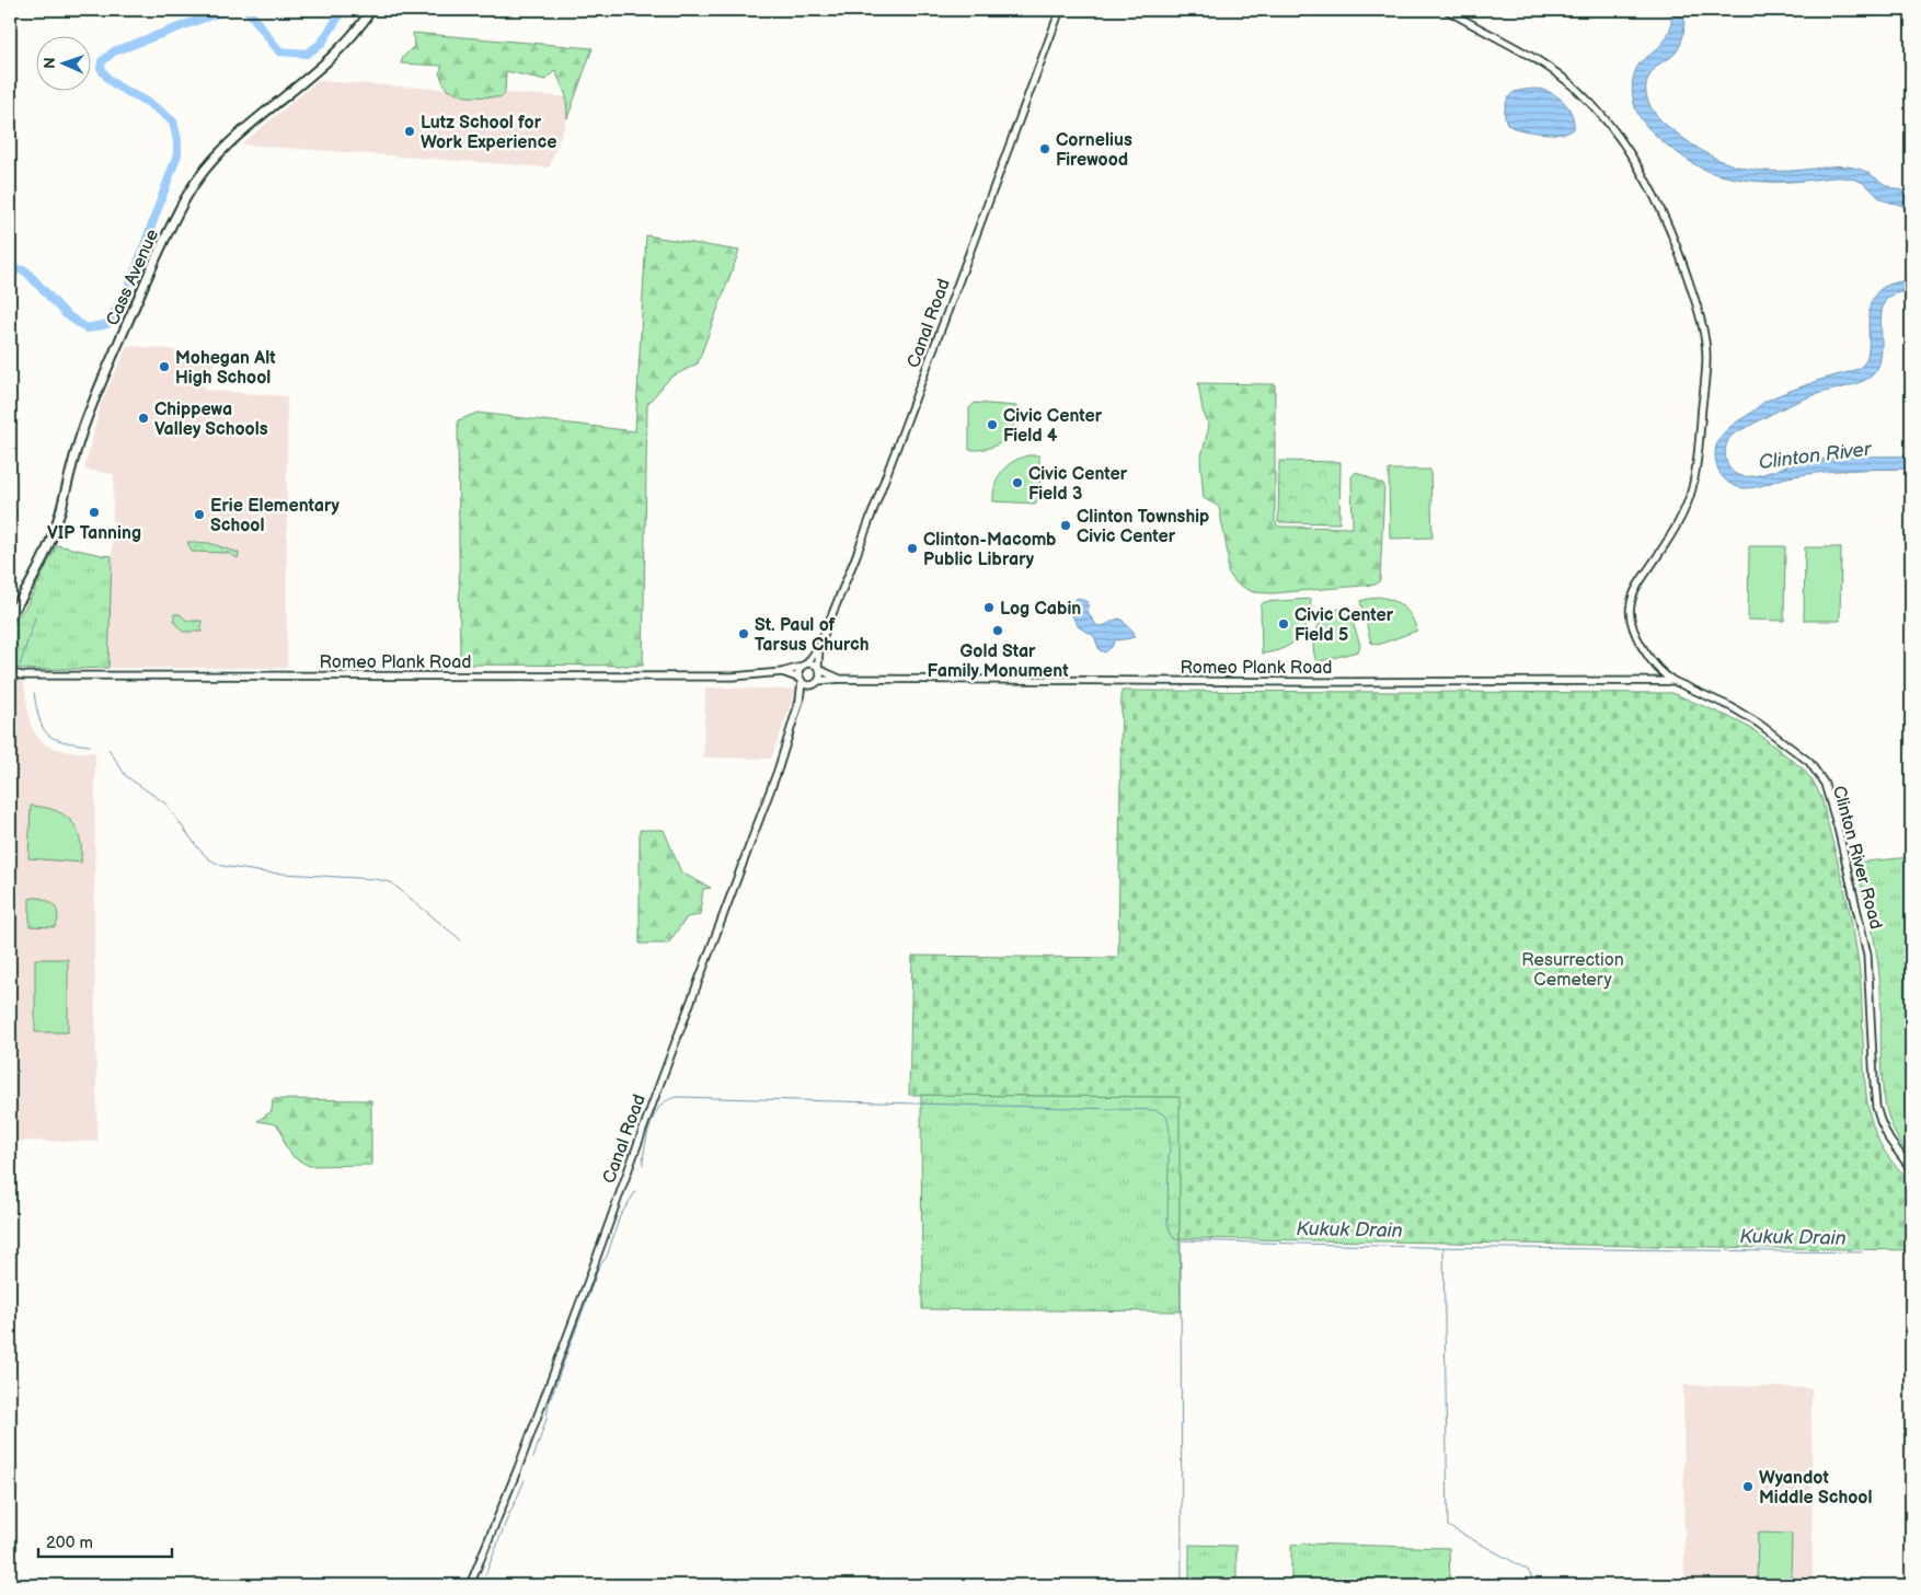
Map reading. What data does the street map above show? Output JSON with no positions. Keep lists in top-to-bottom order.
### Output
{
  "streets": {
    "main road": ["Cass Avenue"],
    "street": ["Canal Road", "Romeo Plank Road", "Clinton River Road"]
  },
  "crossings": [
    ["Canal Road", "Romeo Plank Road"],
    ["Romeo Plank Road", "Clinton River Road"]
  ],
  "water": ["Clinton River", "Kukuk Drain"],
  "parks": ["Resurrection Cemetery"],
  "places": [
    "Lutz School for Work Experience",
    "Cornelius Firewood",
    "Mohegan Alt High School",
    "Chippewa Valley Schools",
    "Civic Center Field 4",
    "Civic Center Field 3",
    "VIP Tanning",
    "Erie Elementary School",
    "Clinton Township Civic Center",
    "Clinton-Macomb Public Library",
    "Log Cabin",
    "Civic Center Field 5",
    "Gold Star Family Monument",
    "St. Paul of Tarsus Church",
    "Wyandot Middle School"
  ],
  "scale_bar": "200 m",
  "north": "left"
}
